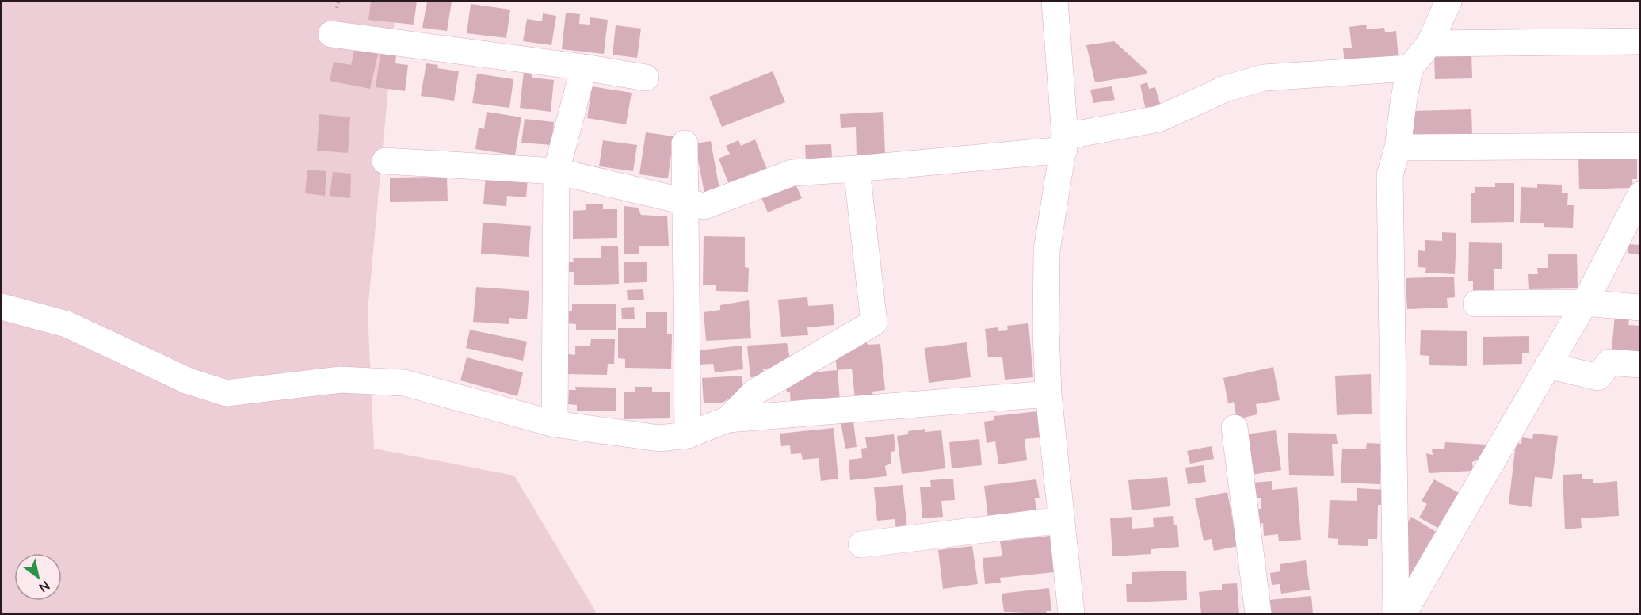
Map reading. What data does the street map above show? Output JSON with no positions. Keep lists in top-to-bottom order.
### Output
{
  "north": "bottom right"
}
